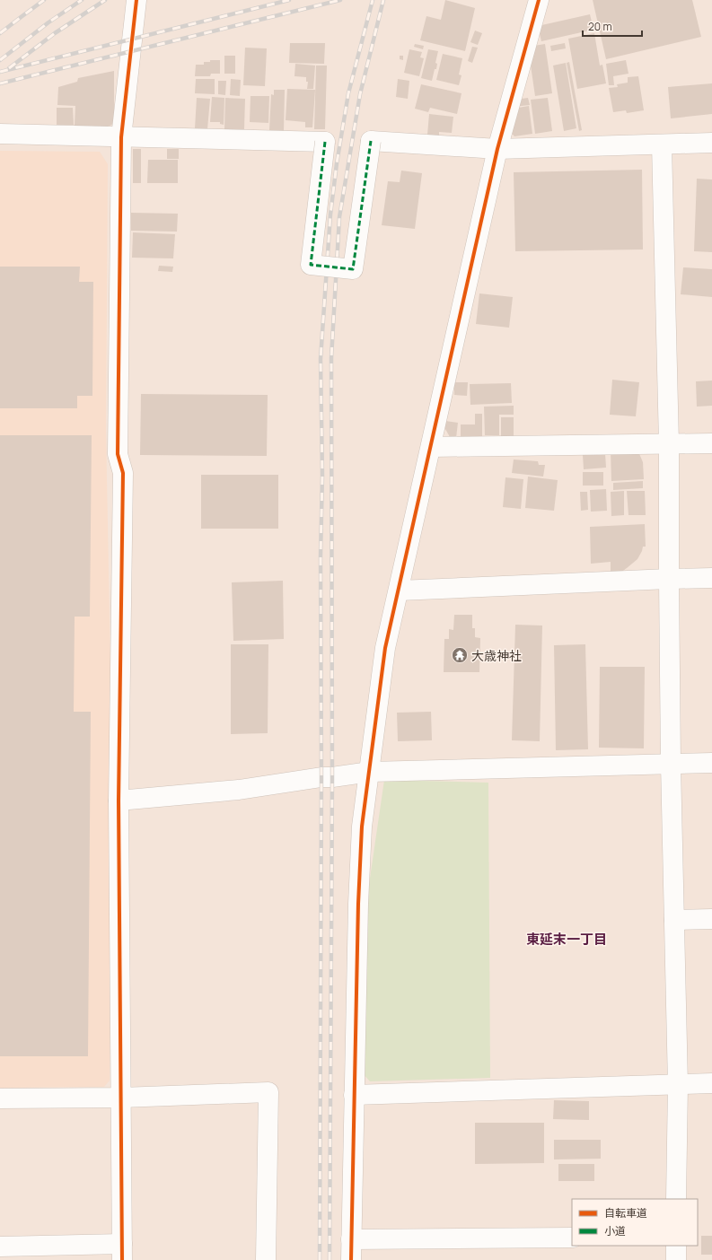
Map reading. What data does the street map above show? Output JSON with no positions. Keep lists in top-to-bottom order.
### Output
{
  "districts": ["東延末一丁目"],
  "places": {
    "temple": ["大歳神社"]
  },
  "legend": ["自転車道", "小道"],
  "scale_bar": "20 m"
}
